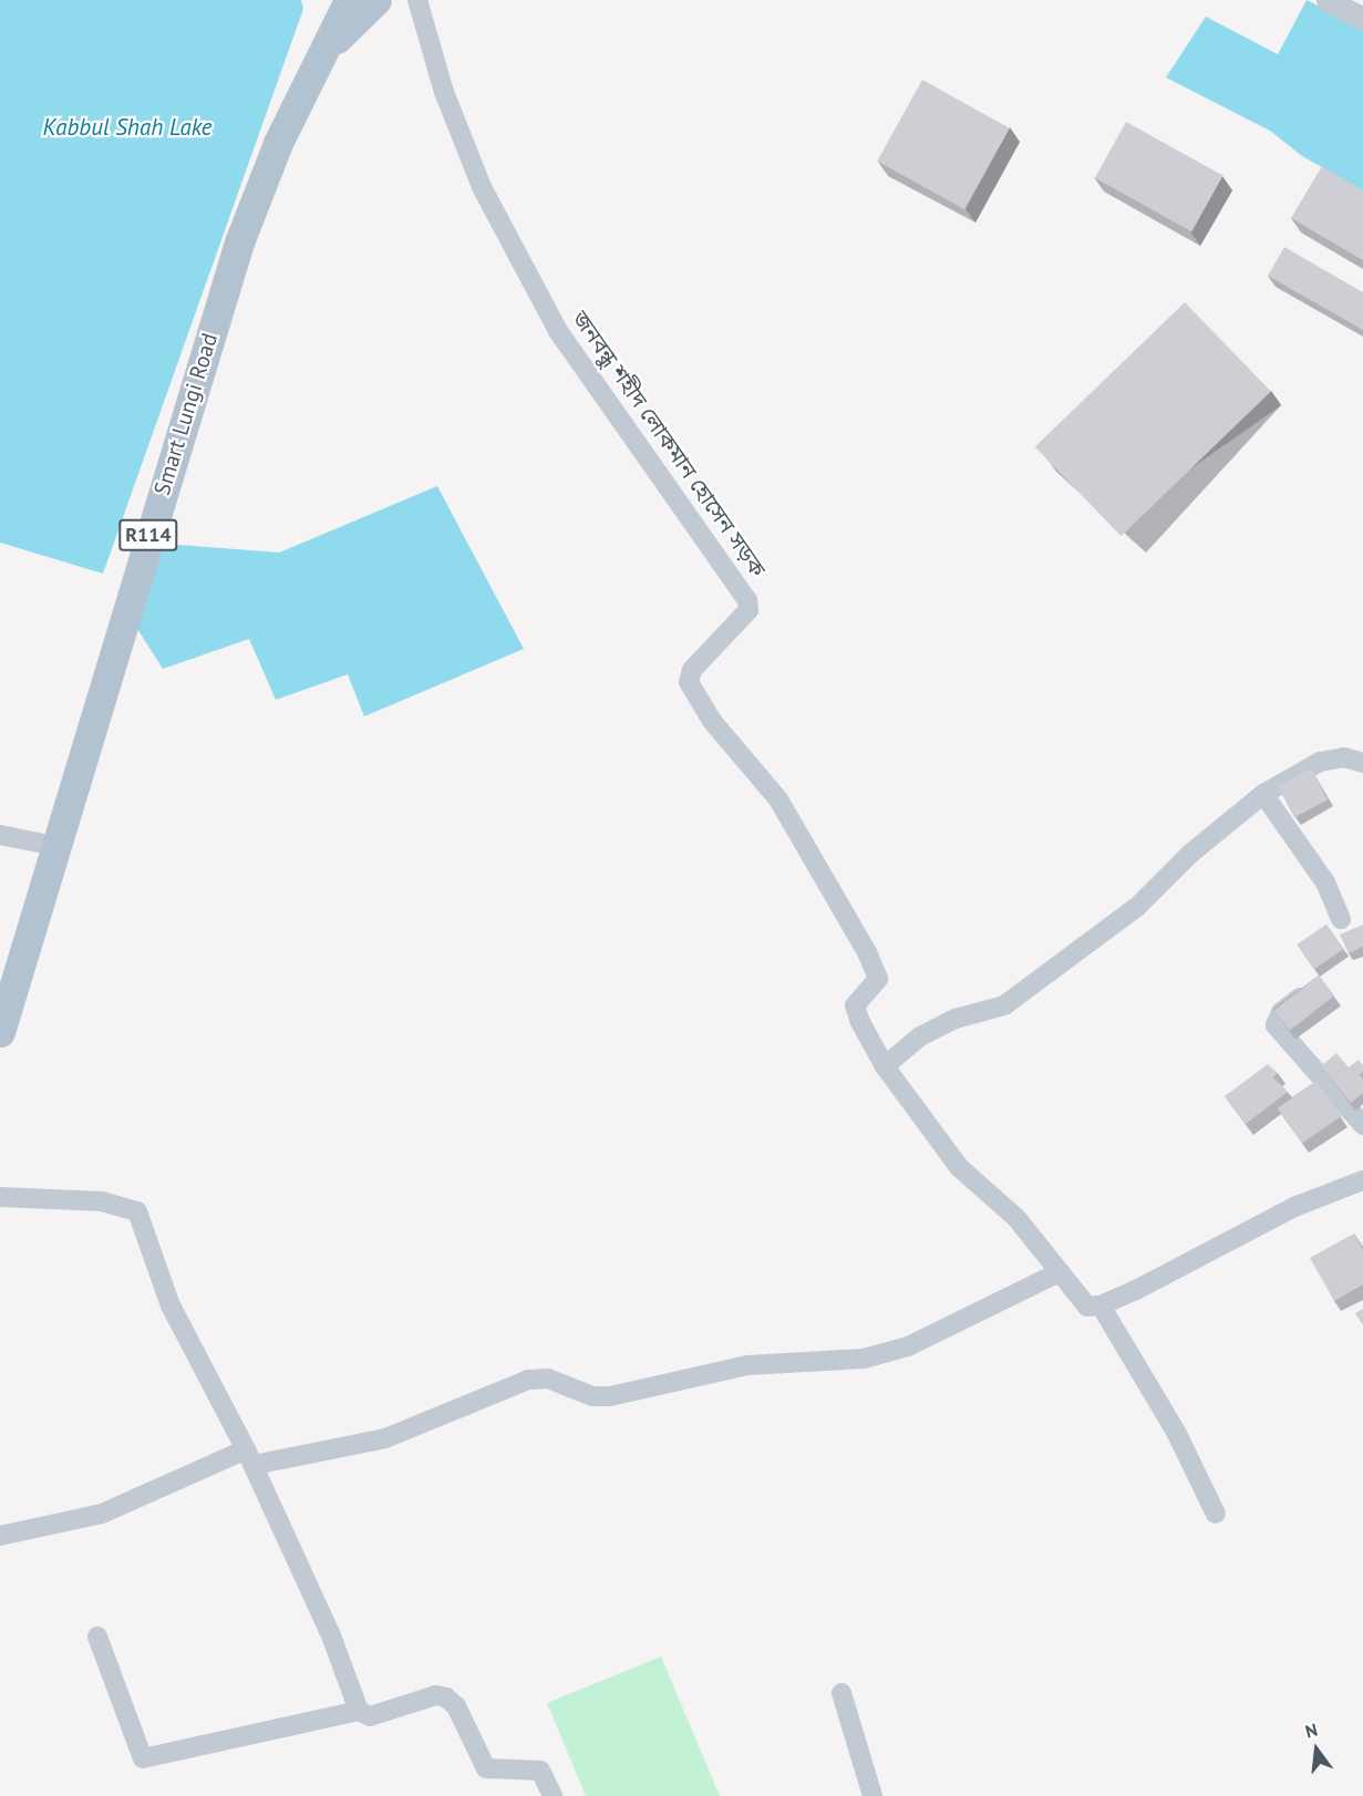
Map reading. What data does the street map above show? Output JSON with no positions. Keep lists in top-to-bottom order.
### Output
{
  "streets": {
    "main road": ["Smart Lungi Road", "R114"],
    "street": ["জনবন্ধু শহীদ লোকমান হোসেন সড়ক"]
  },
  "crossings": [
    ["Smart Lungi Road", "R114"]
  ],
  "water": ["Kabbul Shah Lake"],
  "north": "top"
}
